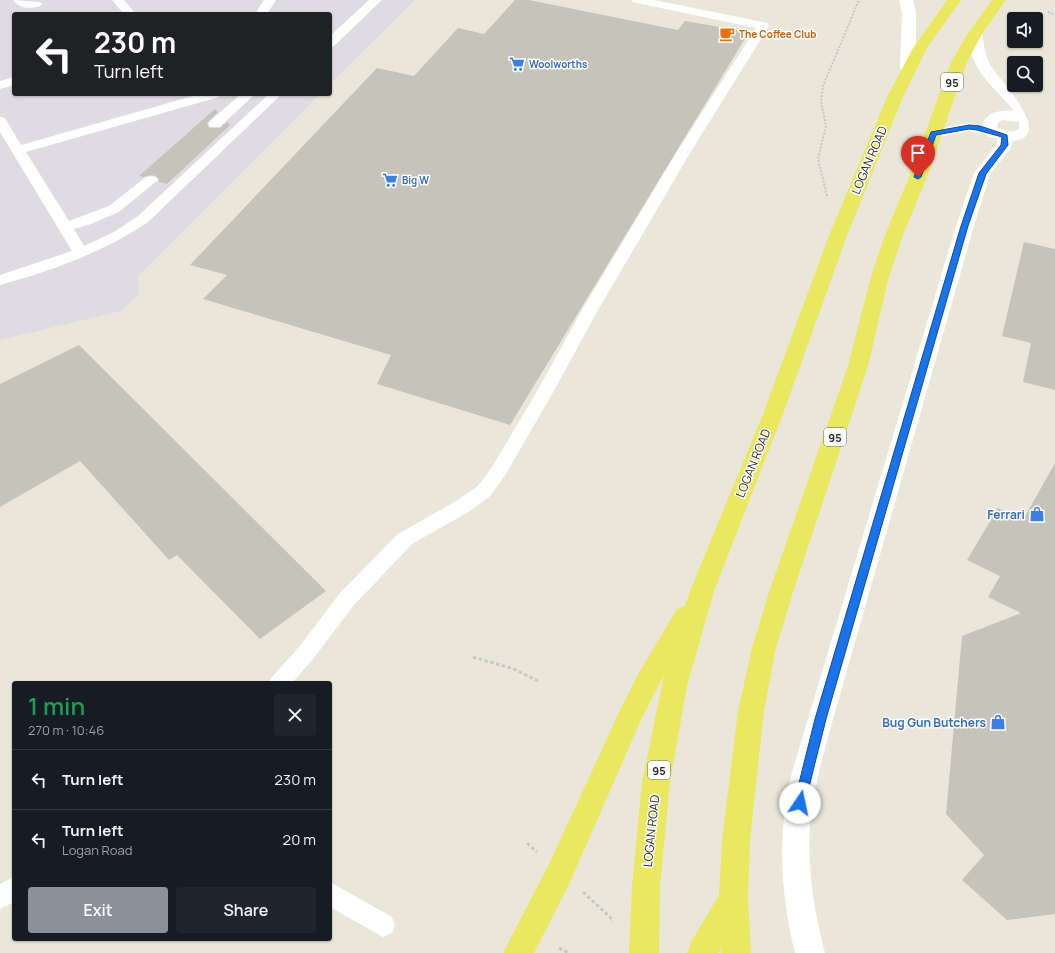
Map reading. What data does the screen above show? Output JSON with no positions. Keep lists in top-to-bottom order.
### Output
{
  "streets": {
    "main road": ["95", "LOGAN ROAD"]
  },
  "crossings": [
    ["95", "LOGAN ROAD"]
  ],
  "places": {
    "cafe": ["The Coffee Club"],
    "supermarket": ["Woolworths", "Big W"],
    "shop": ["Ferrari", "Bug Gun Butchers"]
  },
  "page": {
    "turn": ["230 m", "Turn left"],
    "heading": ["1 min", "270 m · 10:46"],
    "list": [
      {
        "name": "Turn left",
        "value": "230 m"
      },
      {
        "name": "Turn left",
        "note": "Logan Road",
        "value": "20 m"
      }
    ],
    "buttons": ["Exit", "Share"]
  }
}
